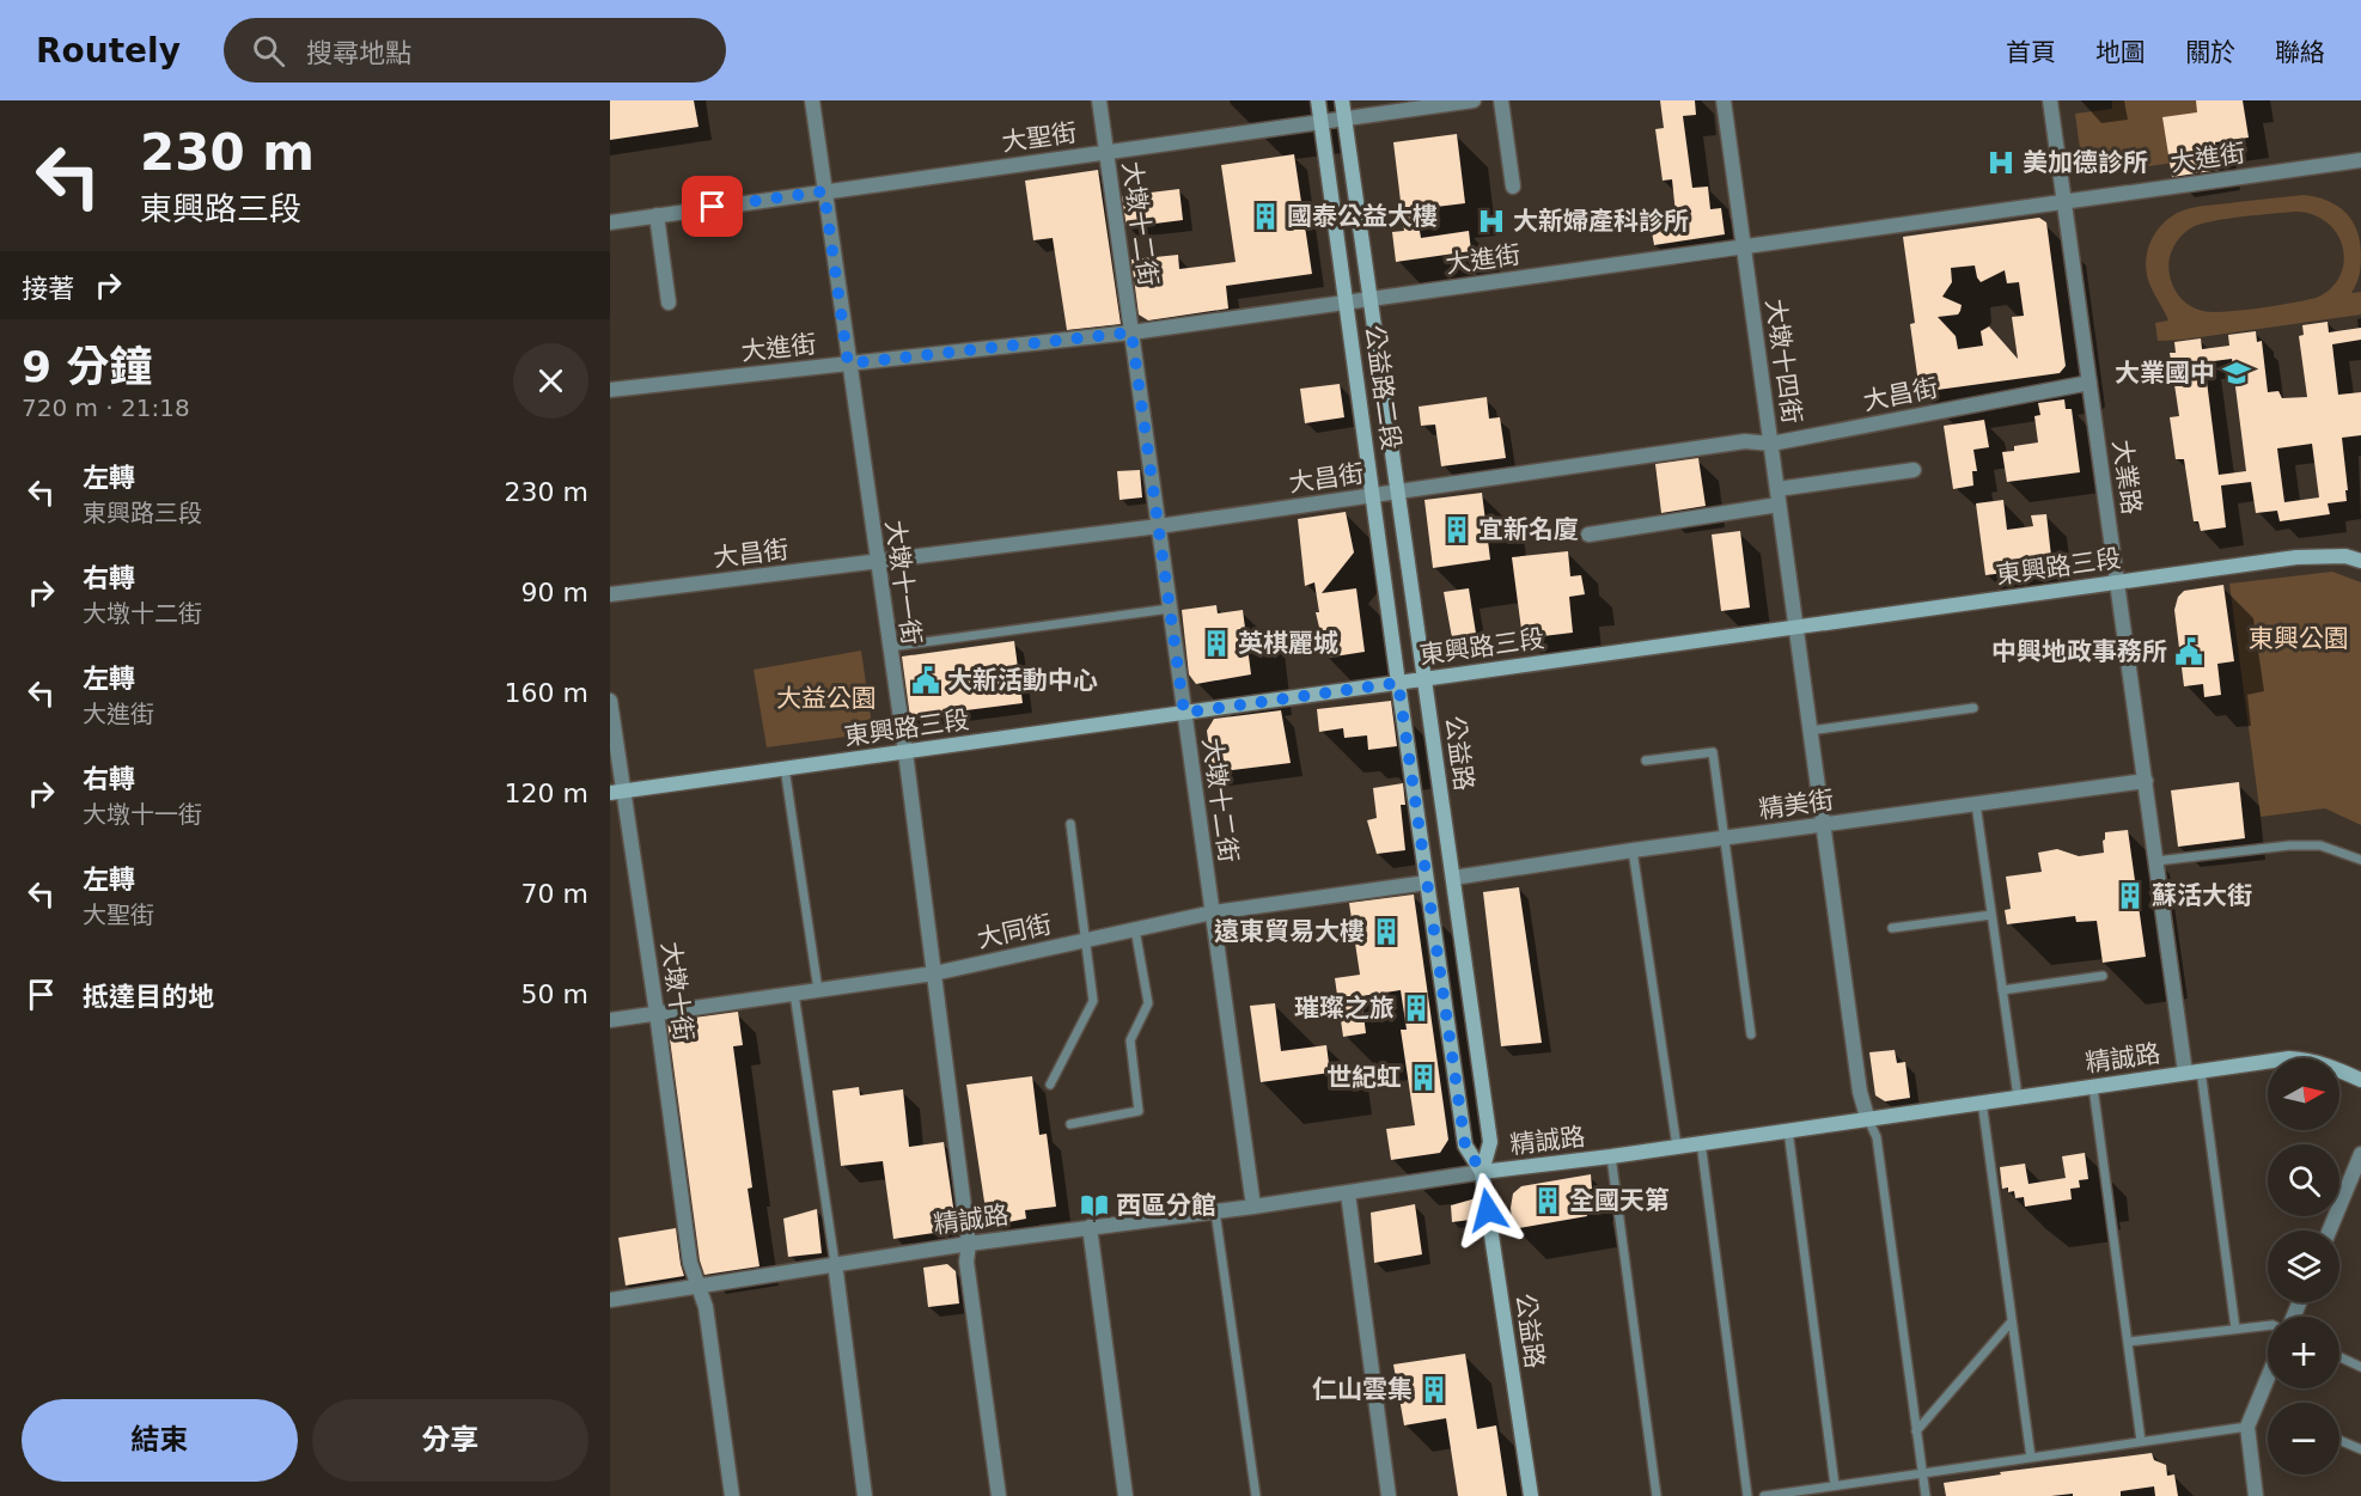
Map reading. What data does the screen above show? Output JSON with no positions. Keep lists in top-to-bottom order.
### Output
{
  "streets": {
    "street": [
      "大聖街",
      "大進街",
      "大墩十二街",
      "大墩十四街",
      "公益路二段",
      "大昌街",
      "大業路",
      "東興路三段",
      "大墩十一街",
      "公益路",
      "精美街",
      "大同街",
      "大墩十街",
      "精誠路"
    ]
  },
  "crossings": [
    ["大聖街", "大墩十二街"],
    ["大聖街", "公益路二段"],
    ["大聖街", "大墩十一街"],
    ["大進街", "大墩十二街"],
    ["大進街", "大墩十四街"],
    ["大進街", "公益路二段"],
    ["大進街", "大業路"],
    ["大進街", "大墩十一街"],
    ["大墩十二街", "大昌街"],
    ["大墩十二街", "東興路三段"],
    ["大墩十二街", "大同街"],
    ["大墩十二街", "精誠路"],
    ["大墩十四街", "大昌街"],
    ["大墩十四街", "東興路三段"],
    ["大墩十四街", "精美街"],
    ["大墩十四街", "精誠路"],
    ["公益路二段", "大昌街"],
    ["公益路二段", "東興路三段"],
    ["公益路二段", "公益路"],
    ["大昌街", "大業路"],
    ["大昌街", "大墩十一街"],
    ["大業路", "東興路三段"],
    ["大業路", "精美街"],
    ["大業路", "精誠路"],
    ["東興路三段", "大墩十一街"],
    ["東興路三段", "公益路"],
    ["東興路三段", "大墩十街"],
    ["大墩十一街", "大同街"],
    ["大墩十一街", "精誠路"],
    ["公益路", "精美街"],
    ["公益路", "大同街"],
    ["公益路", "精誠路"],
    ["大同街", "大墩十街"],
    ["大墩十街", "精誠路"]
  ],
  "parks": ["東興公園", "大益公園"],
  "places": {
    "hospital": ["美加德診所", "大新婦產科診所"],
    "building": [
      "國泰公益大樓",
      "宜新名廈",
      "英棋麗城",
      "蘇活大街",
      "遠東貿易大樓",
      "璀璨之旅",
      "世紀虹",
      "全國天第",
      "仁山雲集"
    ],
    "school or university": ["大業國中"],
    "public building": ["中興地政事務所", "大新活動中心"],
    "library": ["西區分館"]
  },
  "north": "right",
  "page": {
    "header": "Routely",
    "search": "搜尋地點",
    "nav": [
      "首頁",
      "地圖",
      "關於",
      "聯絡"
    ],
    "turn": ["230 m", "東興路三段"],
    "then": "接著",
    "heading": ["9 分鐘", "720 m · 21:18"],
    "list": [
      {
        "name": "左轉",
        "note": "東興路三段",
        "value": "230 m"
      },
      {
        "name": "右轉",
        "note": "大墩十二街",
        "value": "90 m"
      },
      {
        "name": "左轉",
        "note": "大進街",
        "value": "160 m"
      },
      {
        "name": "右轉",
        "note": "大墩十一街",
        "value": "120 m"
      },
      {
        "name": "左轉",
        "note": "大聖街",
        "value": "70 m"
      },
      {
        "name": "抵達目的地",
        "value": "50 m"
      }
    ],
    "map_buttons": ["+", "−"],
    "buttons": ["結束", "分享"]
  }
}
